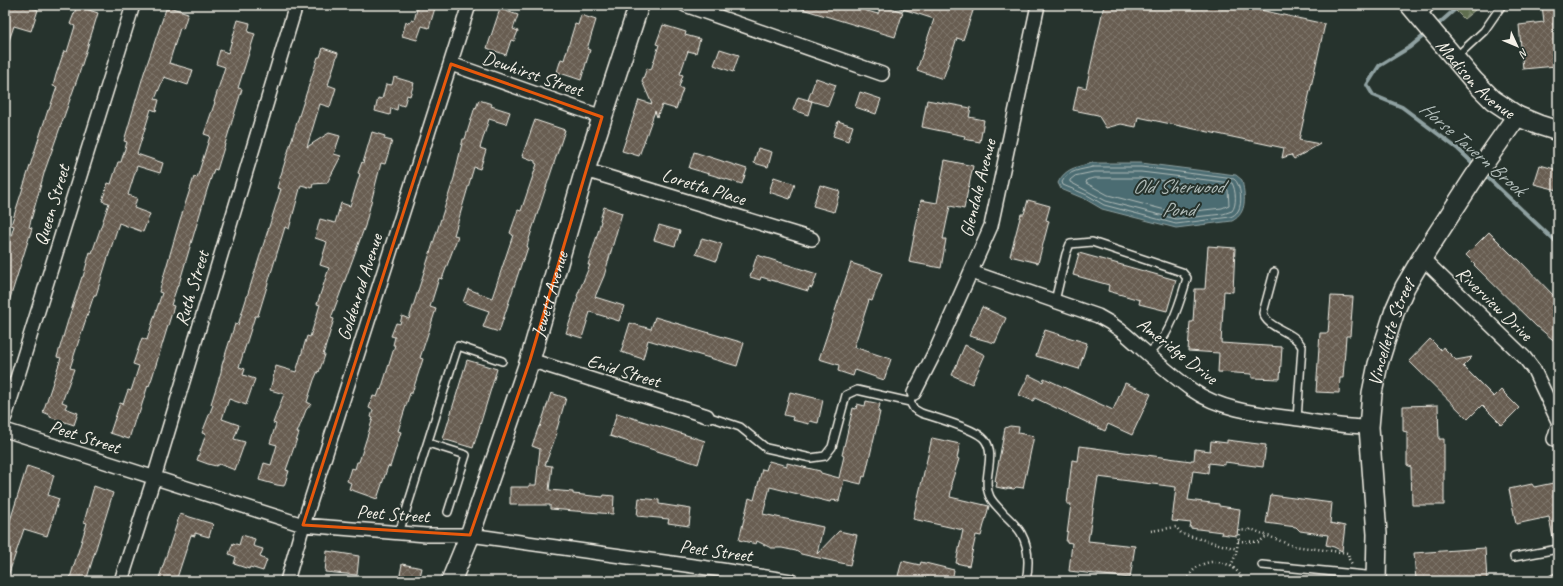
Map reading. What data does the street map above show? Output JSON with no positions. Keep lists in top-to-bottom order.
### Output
{
  "streets": {
    "main road": ["Madison Avenue", "Jewett Avenue", "Vincellette Street"],
    "street": [
      "Dewhirst Street",
      "Loretta Place",
      "Glendale Avenue",
      "Queen Street",
      "Goldenrod Avenue",
      "Ruth Street",
      "Riverview Drive",
      "Ameridge Drive",
      "Enid Street",
      "Peet Street"
    ]
  },
  "crossings": [
    ["Dewhirst Street", "Goldenrod Avenue"],
    ["Dewhirst Street", "Jewett Avenue"],
    ["Madison Avenue", "Vincellette Street"],
    ["Loretta Place", "Jewett Avenue"],
    ["Glendale Avenue", "Ameridge Drive"],
    ["Goldenrod Avenue", "Peet Street"],
    ["Ruth Street", "Peet Street"],
    ["Jewett Avenue", "Enid Street"],
    ["Jewett Avenue", "Peet Street"],
    ["Riverview Drive", "Vincellette Street"],
    ["Vincellette Street", "Ameridge Drive"]
  ],
  "water": ["Horse Tavern Brook", "Old Sherwood Pond"],
  "north": "bottom right"
}
